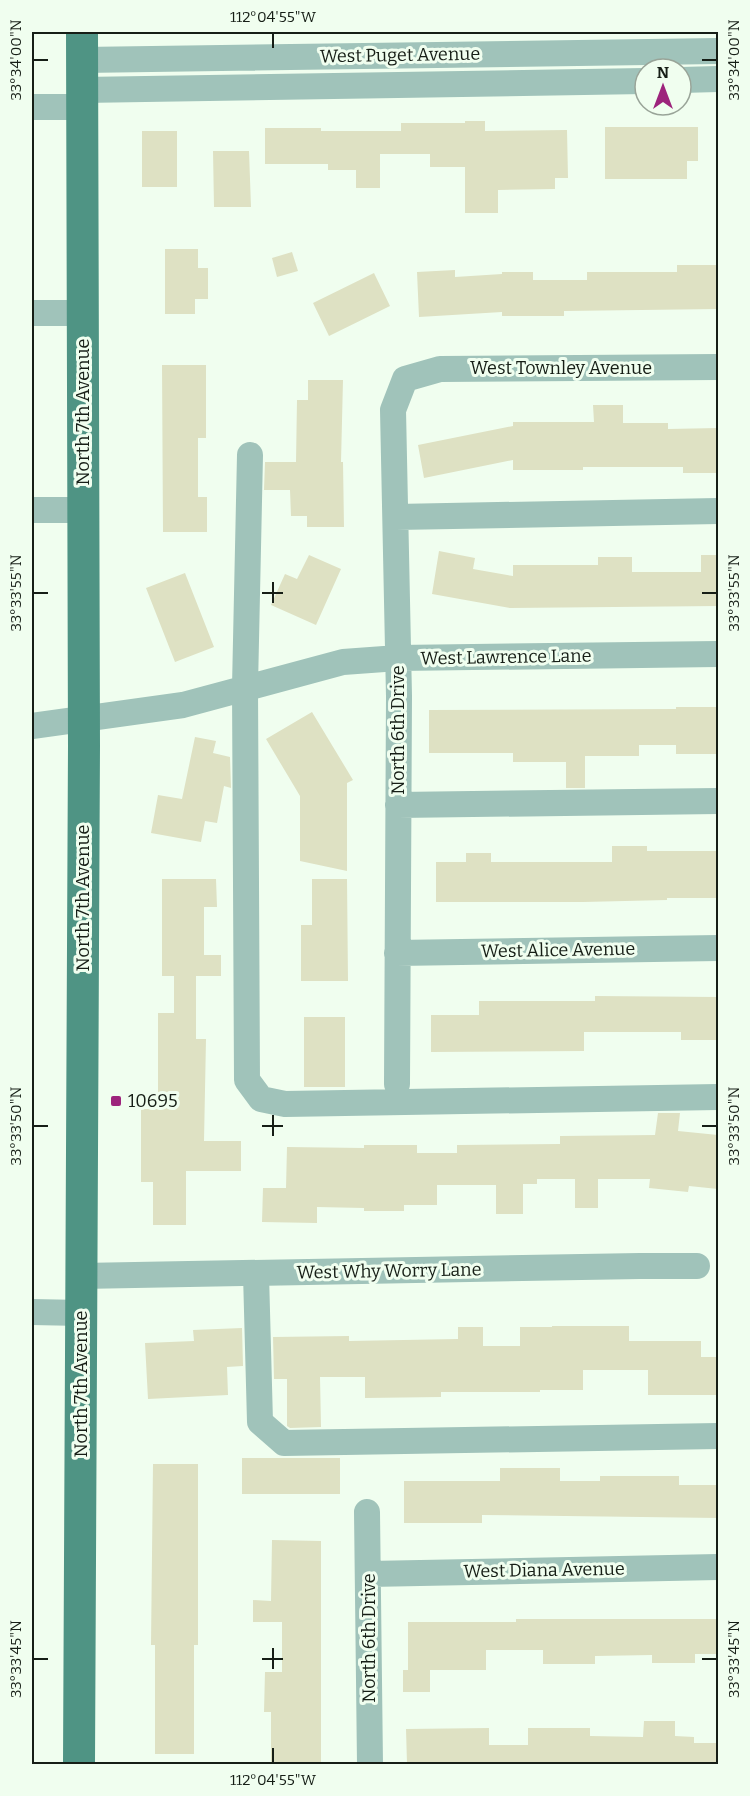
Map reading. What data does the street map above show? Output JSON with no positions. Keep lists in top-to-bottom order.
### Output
{
  "streets": {
    "main road": ["North 7th Avenue"],
    "street": [
      "West Puget Avenue",
      "West Townley Avenue",
      "West Lawrence Lane",
      "North 6th Drive",
      "West Alice Avenue",
      "West Why Worry Lane",
      "West Diana Avenue"
    ]
  },
  "crossings": [
    ["West Puget Avenue", "North 7th Avenue"],
    ["West Townley Avenue", "North 6th Drive"],
    ["North 7th Avenue", "West Lawrence Lane"],
    ["North 7th Avenue", "West Why Worry Lane"],
    ["West Lawrence Lane", "North 6th Drive"],
    ["North 6th Drive", "West Alice Avenue"],
    ["North 6th Drive", "West Diana Avenue"]
  ],
  "places": {
    "transit": ["10695"]
  },
  "north": "top",
  "coordinates": [
    "112°04'55\"W",
    "33°34'00\"N",
    "33°33'55\"N",
    "33°33'50\"N",
    "33°33'45\"N"
  ]
}
